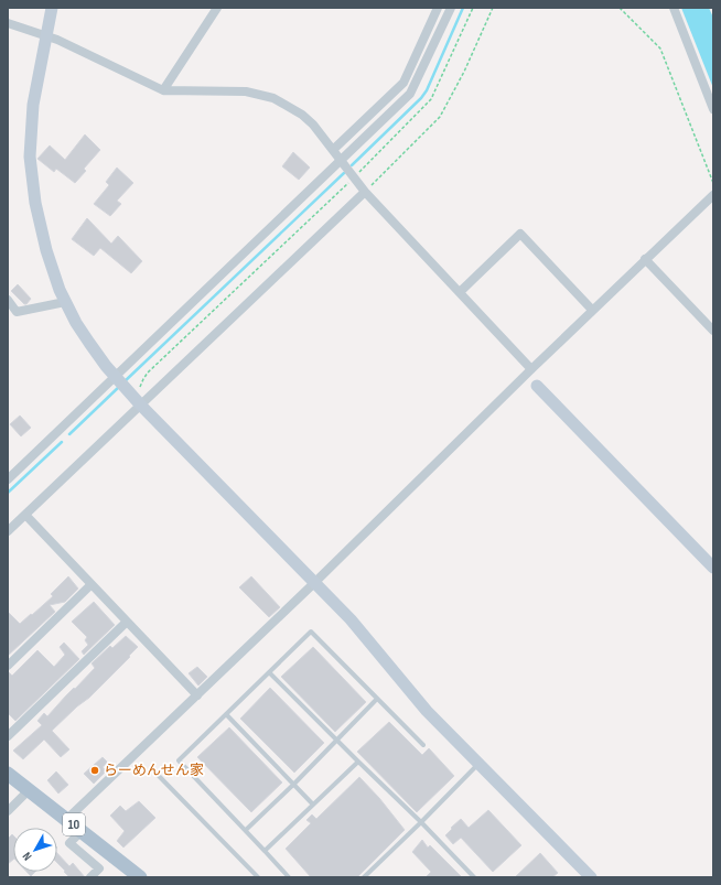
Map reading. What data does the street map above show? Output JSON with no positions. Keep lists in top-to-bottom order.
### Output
{
  "streets": {
    "main road": ["10"]
  },
  "places": ["らーめんせん家"],
  "north": "bottom left"
}
